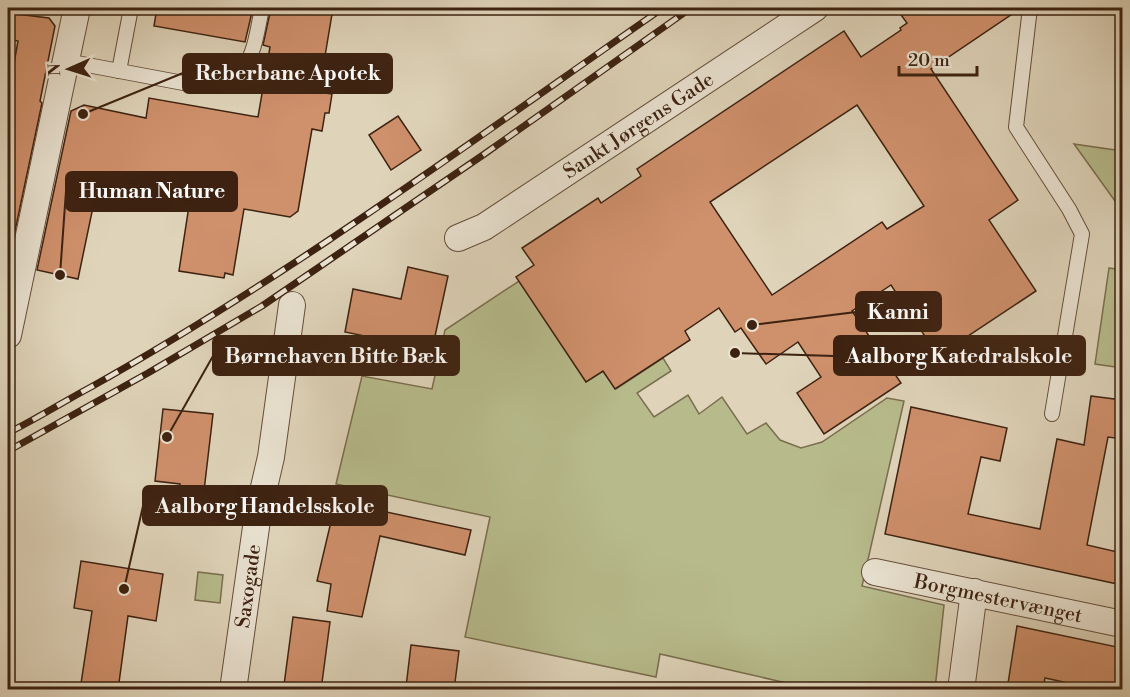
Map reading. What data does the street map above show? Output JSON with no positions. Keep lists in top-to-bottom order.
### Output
{
  "streets": {
    "street": ["Sankt Jørgens Gade", "Saxogade", "Borgmestervænget"]
  },
  "places": [
    "Reberbane Apotek",
    "Human Nature",
    "Kanni",
    "Aalborg Katedralskole",
    "Børnehaven Bitte Bæk",
    "Aalborg Handelsskole"
  ],
  "scale_bar": "20 m",
  "north": "left"
}
